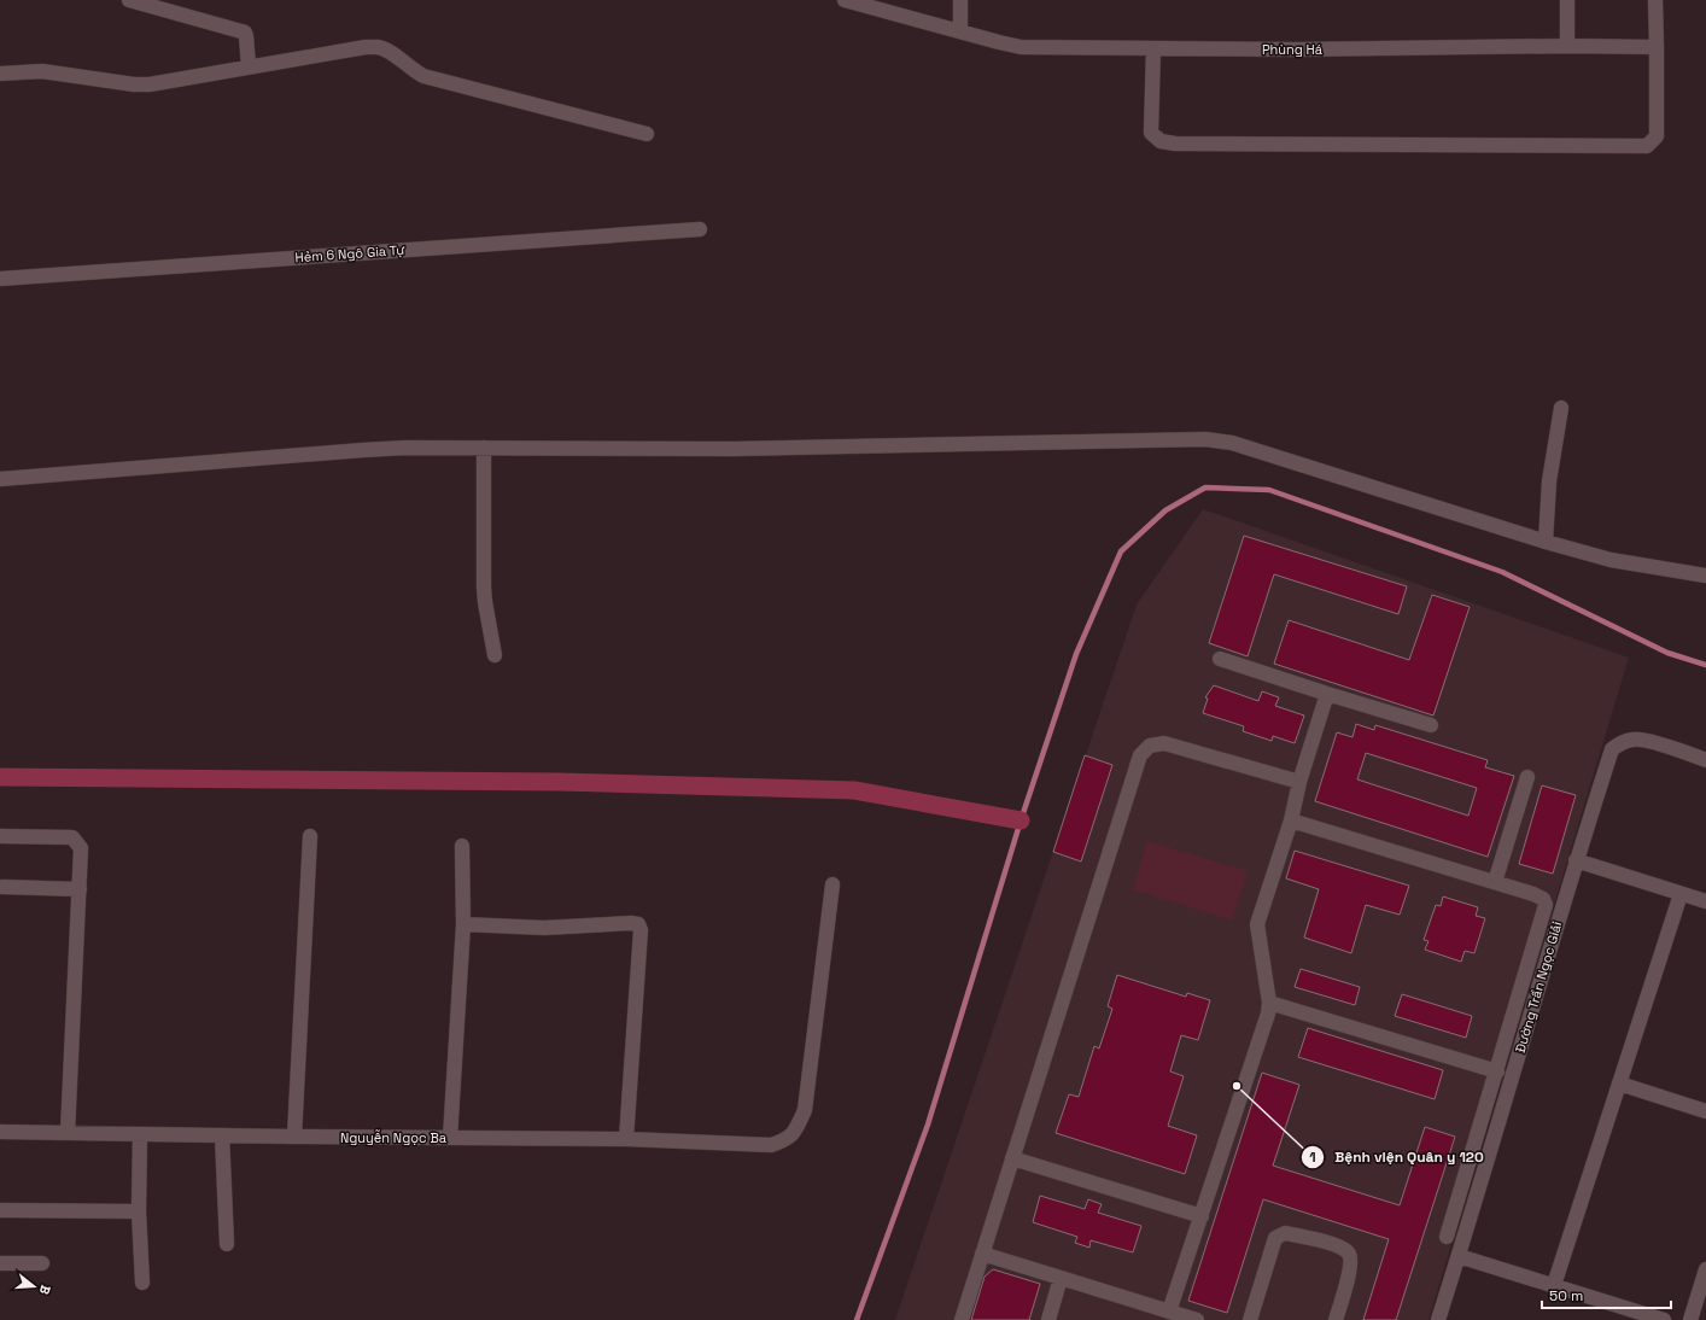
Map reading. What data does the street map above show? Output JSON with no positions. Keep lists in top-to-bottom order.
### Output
{
  "streets": {
    "street": [
      "Phùng Há",
      "Hẻm 6 Ngô Gia Tự",
      "Đường Trần Ngọc Giải",
      "Nguyễn Ngọc Ba"
    ]
  },
  "places": ["Bệnh viện Quân y 120"],
  "scale_bar": "50 m",
  "north": "right"
}
